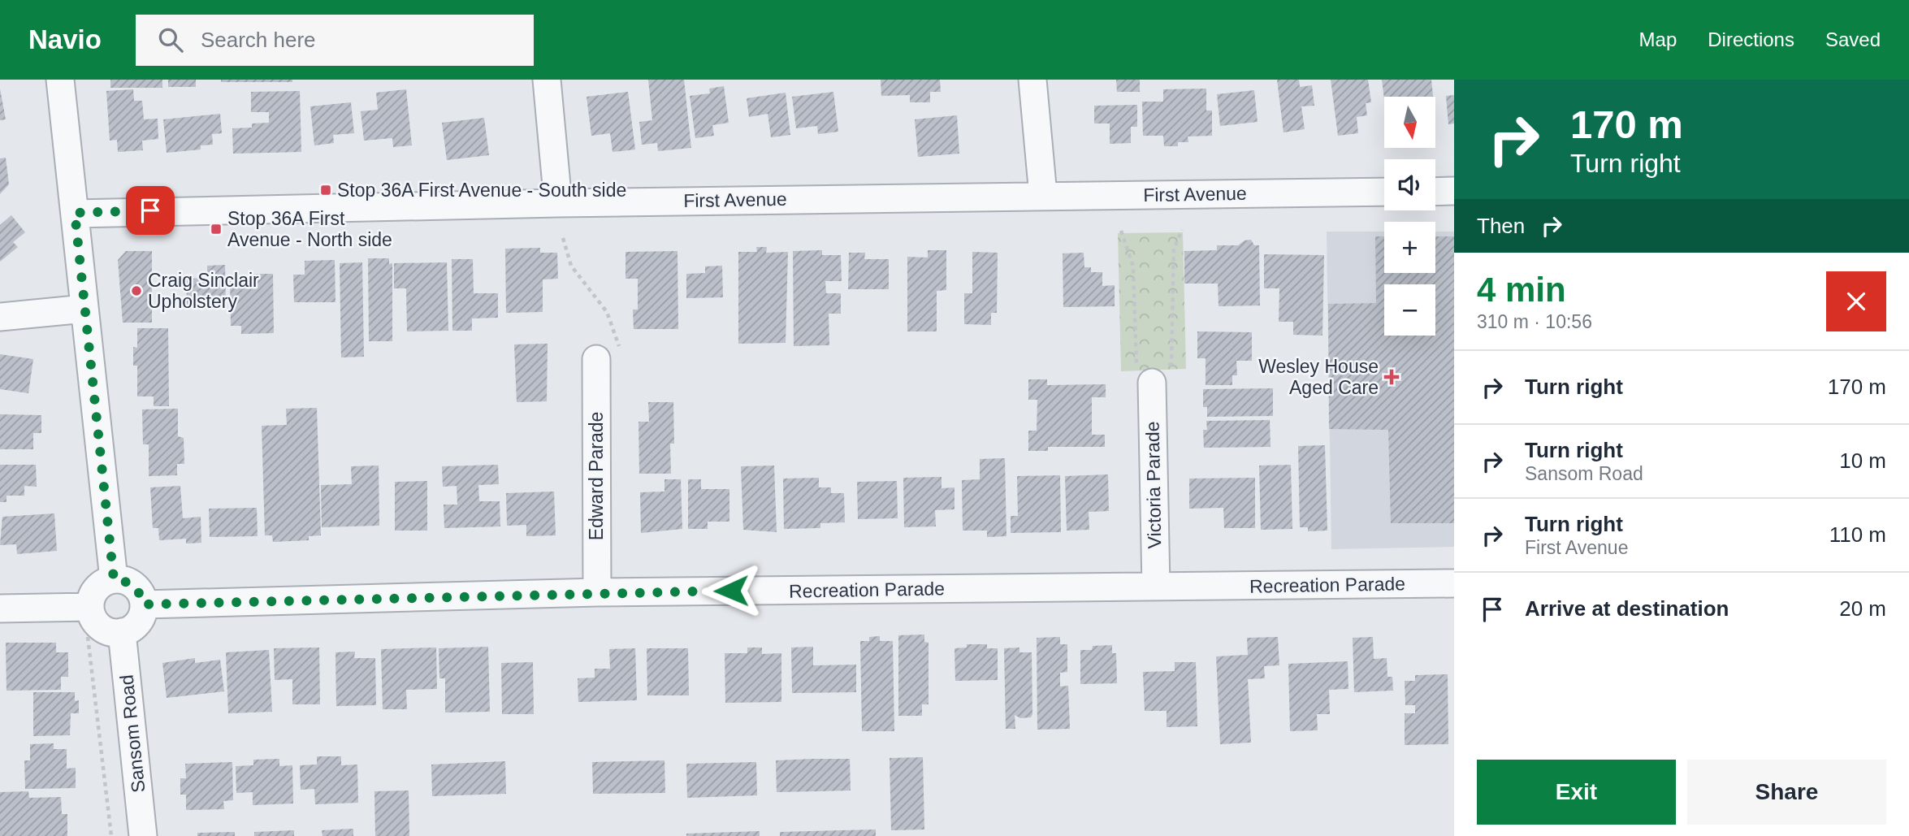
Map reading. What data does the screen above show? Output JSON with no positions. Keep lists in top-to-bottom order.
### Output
{
  "streets": {
    "street": [
      "First Avenue",
      "Edward Parade",
      "Victoria Parade",
      "Recreation Parade",
      "Sansom Road"
    ]
  },
  "crossings": [
    ["Edward Parade", "Recreation Parade"],
    ["Victoria Parade", "Recreation Parade"],
    ["Recreation Parade", "Sansom Road"]
  ],
  "places": {
    "transit": ["Stop 36A First Avenue - South side", "Stop 36A First Avenue - North side"],
    "other": ["Craig Sinclair Upholstery"],
    "health": ["Wesley House Aged Care"]
  },
  "north": "bottom",
  "page": {
    "header": "Navio",
    "search": "Search here",
    "nav": ["Map", "Directions", "Saved"],
    "turn": ["170 m", "Turn right"],
    "map_buttons": ["+", "−"],
    "then": "Then",
    "heading": ["4 min", "310 m · 10:56"],
    "list": [
      {
        "name": "Turn right",
        "value": "170 m"
      },
      {
        "name": "Turn right",
        "note": "Sansom Road",
        "value": "10 m"
      },
      {
        "name": "Turn right",
        "note": "First Avenue",
        "value": "110 m"
      },
      {
        "name": "Arrive at destination",
        "value": "20 m"
      }
    ],
    "buttons": ["Exit", "Share"]
  }
}
